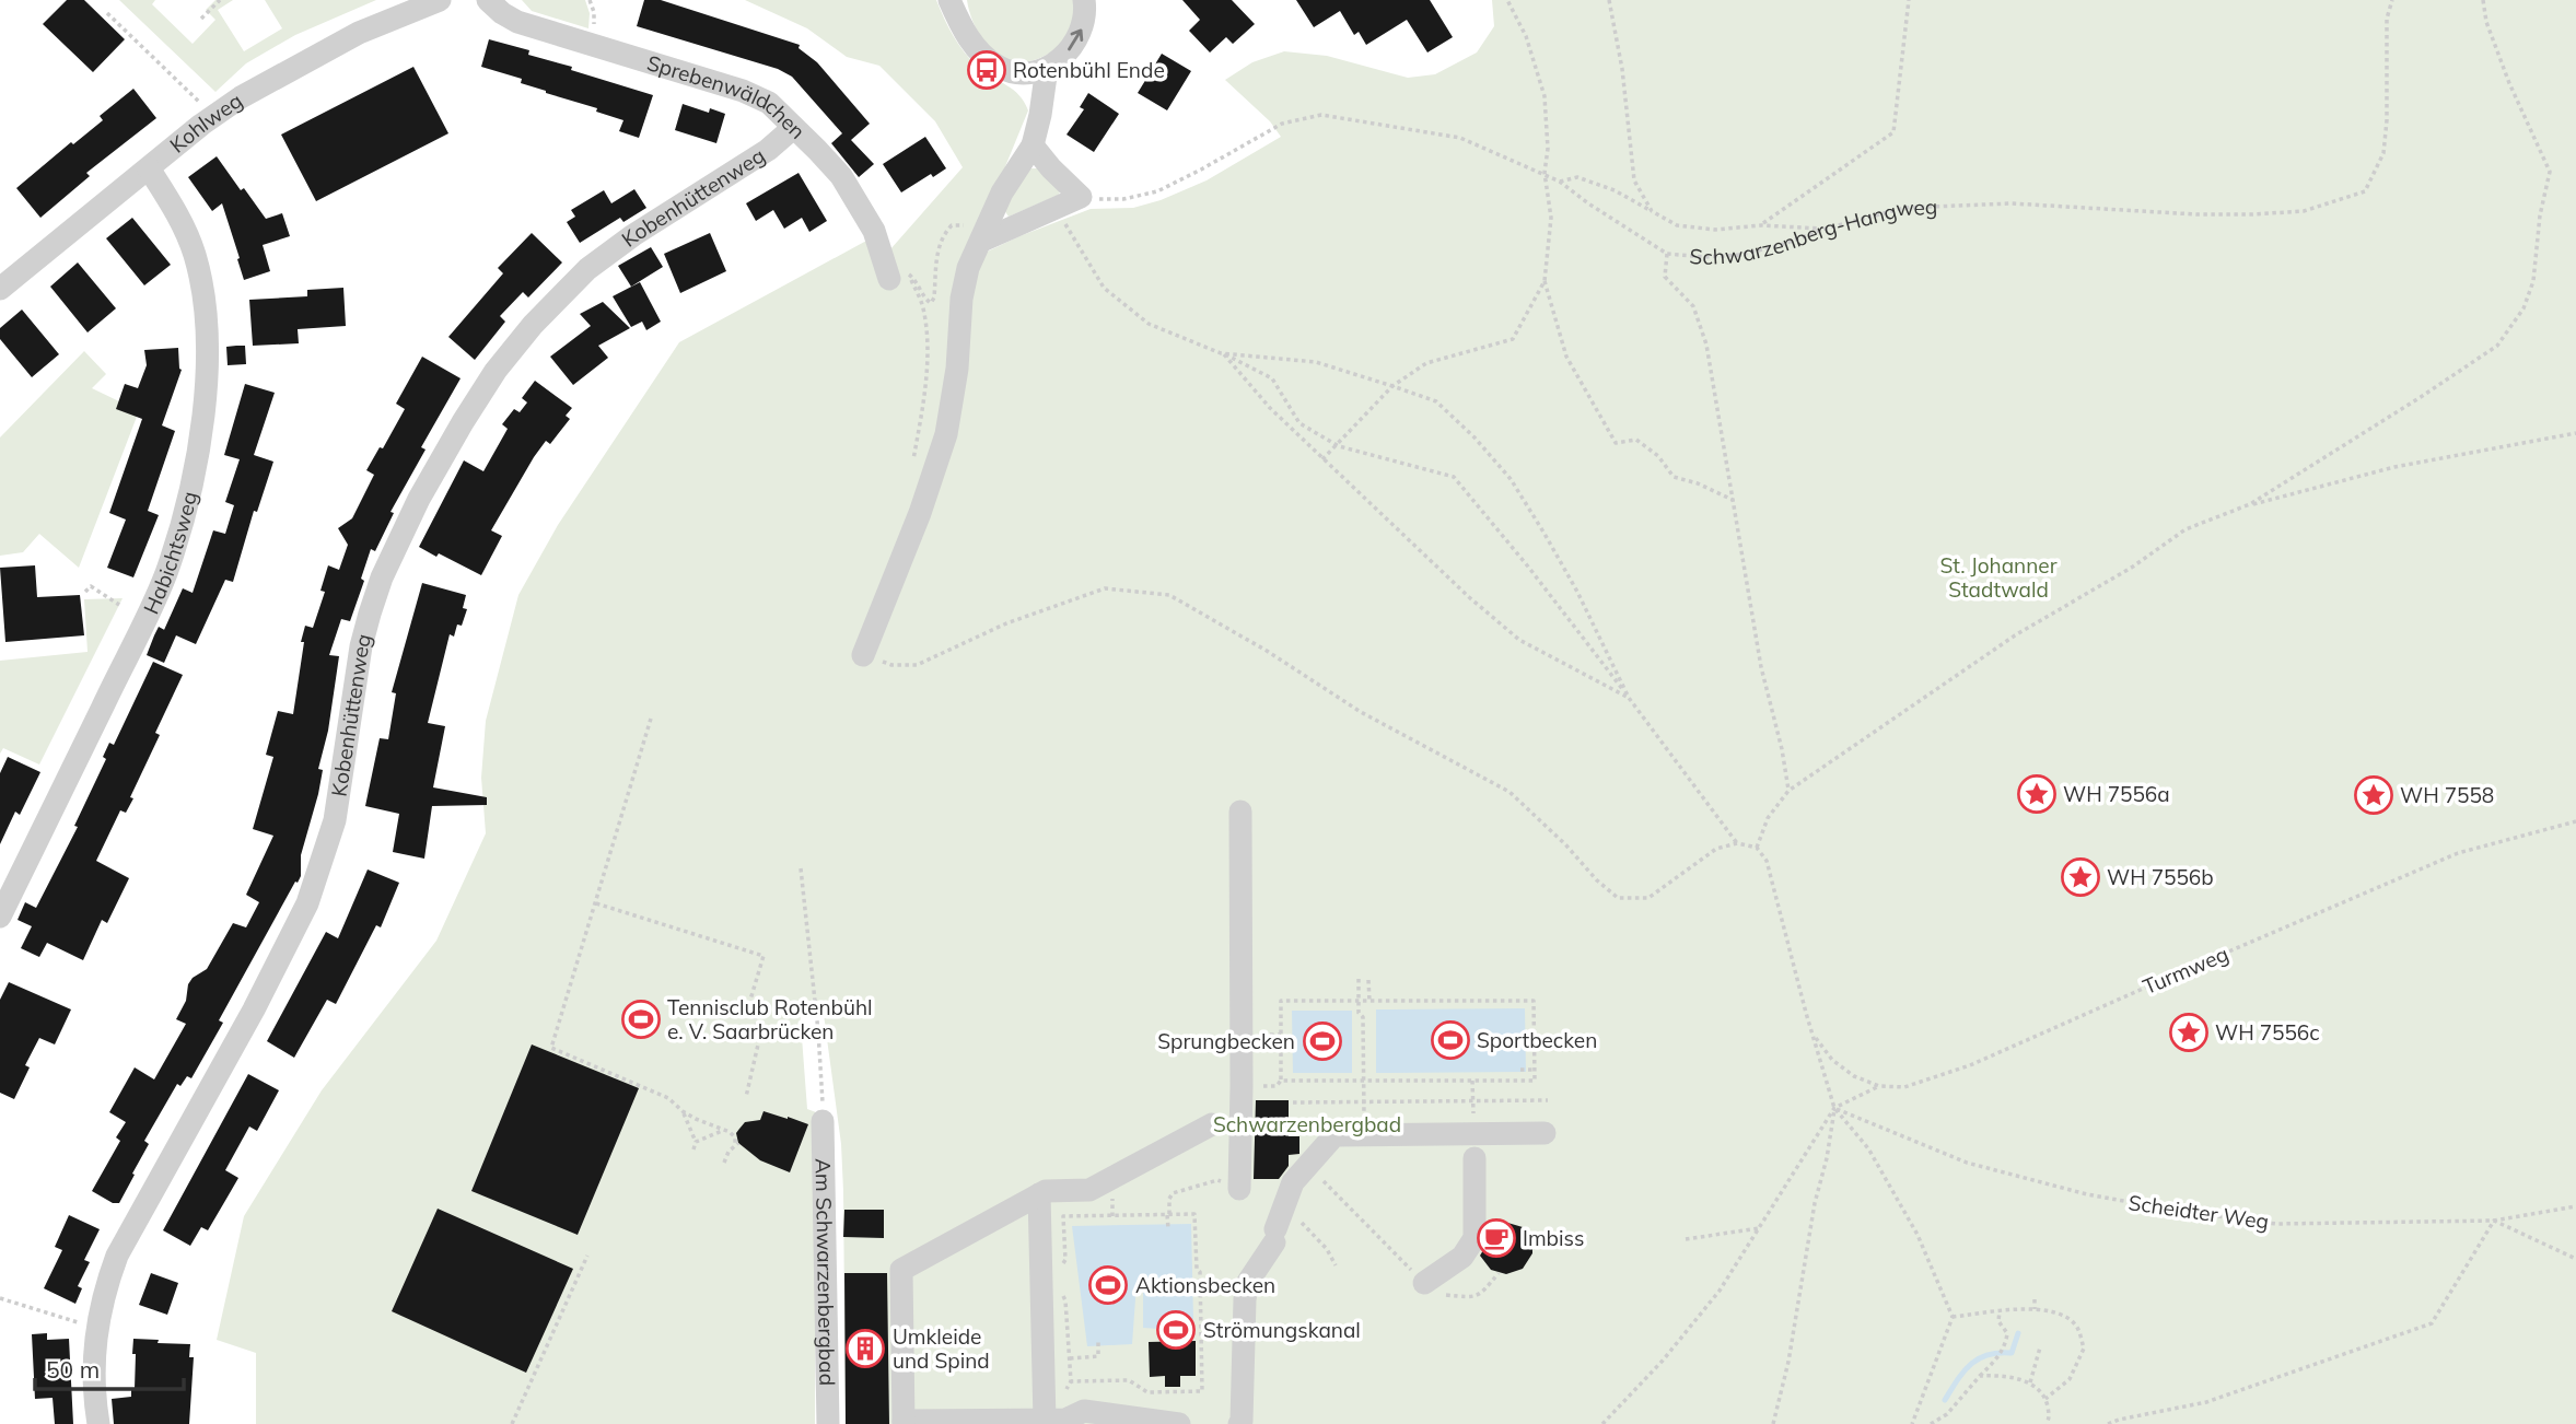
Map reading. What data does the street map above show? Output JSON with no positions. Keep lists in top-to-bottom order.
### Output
{
  "streets": {
    "street": [
      "Sprebenwäldchen",
      "Kohlweg",
      "Kobenhüttenweg",
      "Habichtsweg",
      "Am Schwarzenbergbad"
    ],
    "path": ["Schwarzenberg-Hangweg", "Turmweg", "Scheidter Weg"]
  },
  "crossings": [
    ["Sprebenwäldchen", "Kobenhüttenweg"],
    ["Kohlweg", "Habichtsweg"]
  ],
  "parks": ["St. Johanner Stadtwald", "Schwarzenbergbad"],
  "places": {
    "bus stop": ["Rotenbühl Ende"],
    "place": [
      "WH 7556a",
      "WH 7558",
      "WH 7556b",
      "WH 7556c"
    ],
    "sports": [
      "Tennisclub Rotenbühl e. V. Saarbrücken",
      "Sportbecken",
      "Sprungbecken",
      "Aktionsbecken",
      "Strömungskanal"
    ],
    "cafe": ["Imbiss"],
    "building": ["Umkleide und Spind"]
  },
  "scale_bar": "50 m"
}
